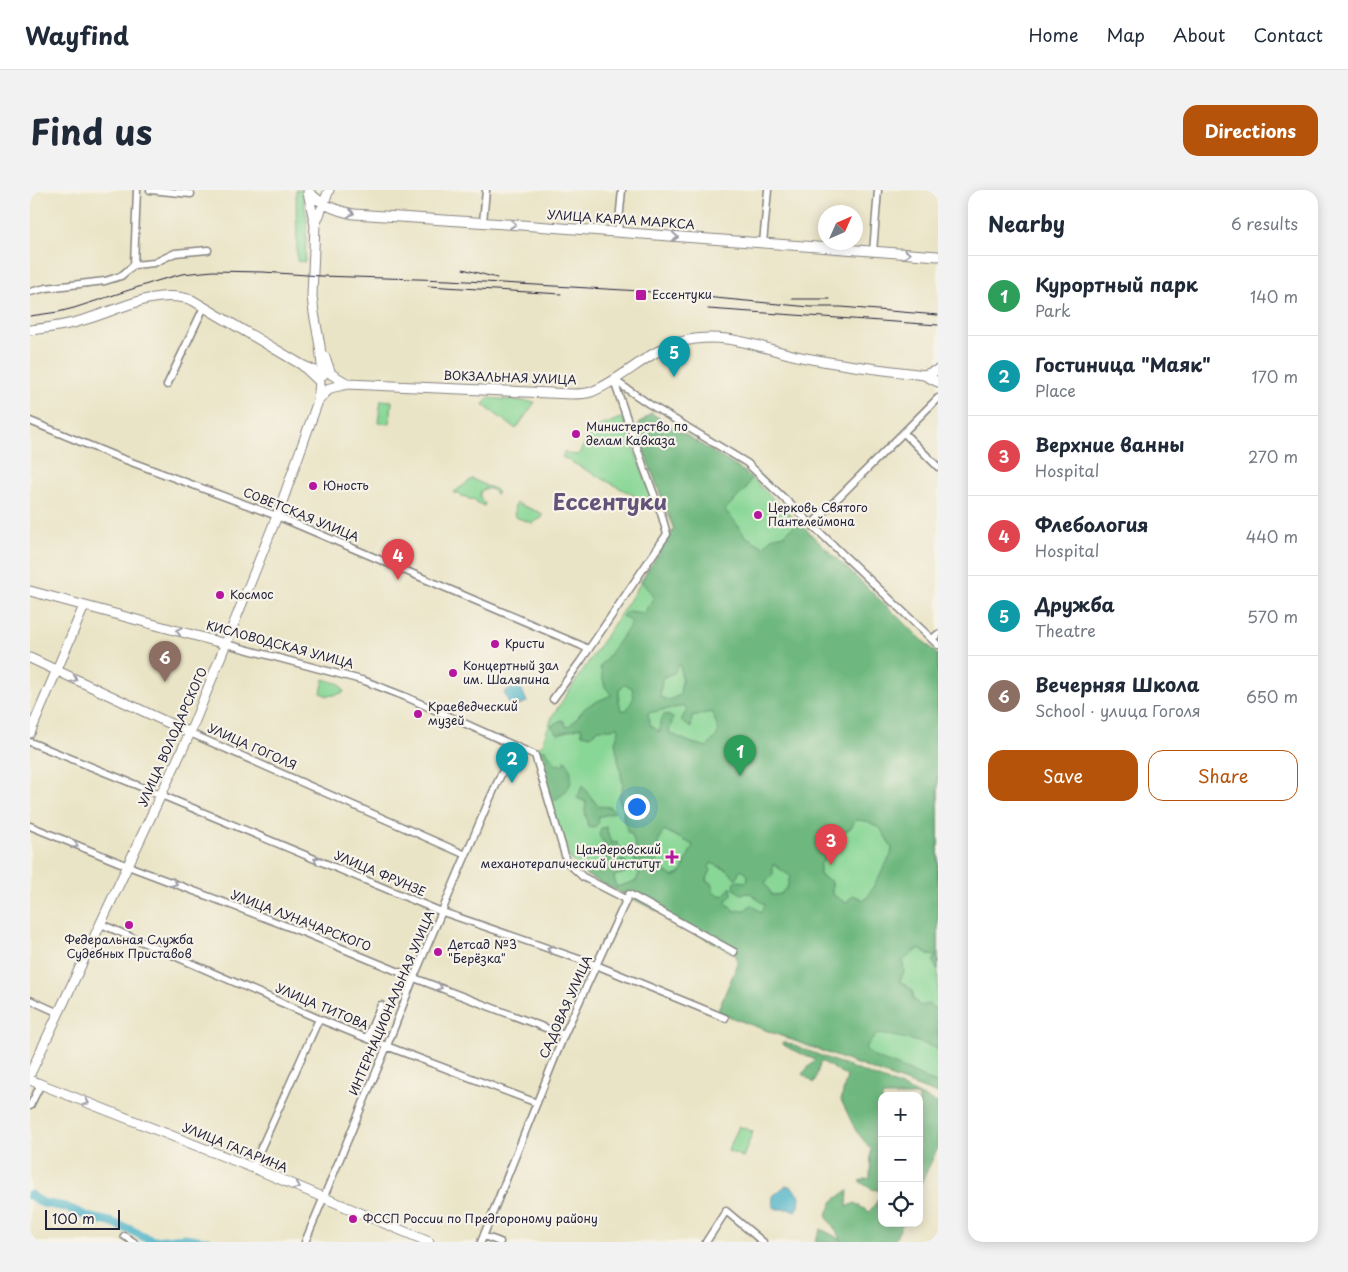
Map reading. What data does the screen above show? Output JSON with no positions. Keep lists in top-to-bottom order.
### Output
{
  "streets": {
    "street": [
      "УЛИЦА КАРЛА МАРКСА",
      "ВОКЗАЛЬНАЯ УЛИЦА",
      "СОВЕТСКАЯ УЛИЦА",
      "КИСЛОВОДСКАЯ УЛИЦА",
      "УЛИЦА ВОЛОДАРСКОГО",
      "УЛИЦА ГОГОЛЯ",
      "УЛИЦА ФРУНЗЕ",
      "УЛИЦА ЛУНАЧАРСКОГО",
      "ИНТЕРНАЦИОНАЛЬНАЯ УЛИЦА",
      "УЛИЦА ТИТОВА",
      "САДОВАЯ УЛИЦА",
      "УЛИЦА ГАГАРИНА"
    ]
  },
  "crossings": [
    ["СОВЕТСКАЯ УЛИЦА", "УЛИЦА ВОЛОДАРСКОГО"],
    ["КИСЛОВОДСКАЯ УЛИЦА", "УЛИЦА ВОЛОДАРСКОГО"],
    ["КИСЛОВОДСКАЯ УЛИЦА", "ИНТЕРНАЦИОНАЛЬНАЯ УЛИЦА"],
    ["КИСЛОВОДСКАЯ УЛИЦА", "САДОВАЯ УЛИЦА"],
    ["УЛИЦА ВОЛОДАРСКОГО", "УЛИЦА ГОГОЛЯ"],
    ["УЛИЦА ВОЛОДАРСКОГО", "УЛИЦА ФРУНЗЕ"],
    ["УЛИЦА ВОЛОДАРСКОГО", "УЛИЦА ЛУНАЧАРСКОГО"],
    ["УЛИЦА ВОЛОДАРСКОГО", "УЛИЦА ТИТОВА"],
    ["УЛИЦА ГОГОЛЯ", "ИНТЕРНАЦИОНАЛЬНАЯ УЛИЦА"],
    ["УЛИЦА ФРУНЗЕ", "ИНТЕРНАЦИОНАЛЬНАЯ УЛИЦА"],
    ["УЛИЦА ФРУНЗЕ", "САДОВАЯ УЛИЦА"],
    ["УЛИЦА ЛУНАЧАРСКОГО", "ИНТЕРНАЦИОНАЛЬНАЯ УЛИЦА"],
    ["УЛИЦА ЛУНАЧАРСКОГО", "САДОВАЯ УЛИЦА"],
    ["ИНТЕРНАЦИОНАЛЬНАЯ УЛИЦА", "УЛИЦА ТИТОВА"],
    ["ИНТЕРНАЦИОНАЛЬНАЯ УЛИЦА", "УЛИЦА ГАГАРИНА"],
    ["УЛИЦА ТИТОВА", "САДОВАЯ УЛИЦА"]
  ],
  "one_way": [
    "УЛИЦА КАРЛА МАРКСА",
    "УЛИЦА ФРУНЗЕ",
    "УЛИЦА ЛУНАЧАРСКОГО",
    "УЛИЦА ГАГАРИНА"
  ],
  "districts": ["Ессентуки"],
  "places": {
    "transit": ["Ессентуки"],
    "other": [
      "Министерство по делам Кавказа",
      "Юность",
      "Церковь Святого Пантелеймона",
      "Космос",
      "Кристи",
      "Концертный зал им. Шаляпина",
      "Краеведческий музей",
      "Федеральная Служба Судебных Приставов",
      "Детсад №3 \"Берёзка\"",
      "ФССП России по Предгороному району"
    ],
    "health": ["Цандеровский механотерапический институт"]
  },
  "scale_bar": "100 m",
  "north": "top right",
  "page": {
    "header": "Wayfind",
    "nav": [
      "Home",
      "Map",
      "About",
      "Contact"
    ],
    "title": "Find us",
    "buttons": [
      "Directions",
      ["Save", "Share"]
    ],
    "heading": ["Nearby", "6 results"],
    "list": [
      {
        "mark": "1",
        "name": "Курортный парк",
        "note": "Park",
        "value": "140 m"
      },
      {
        "mark": "2",
        "name": "Гостиница \"Маяк\"",
        "note": "Place",
        "value": "170 m"
      },
      {
        "mark": "3",
        "name": "Верхние ванны",
        "note": "Hospital",
        "value": "270 m"
      },
      {
        "mark": "4",
        "name": "Флебология",
        "note": "Hospital",
        "value": "440 m"
      },
      {
        "mark": "5",
        "name": "Дружба",
        "note": "Theatre",
        "value": "570 m"
      },
      {
        "mark": "6",
        "name": "Вечерняя Школа",
        "note": "School · улица Гоголя",
        "value": "650 m"
      }
    ],
    "pins": [
      "5",
      "4",
      "6",
      "1",
      "2",
      "3"
    ],
    "map_buttons": ["+", "−"],
    "scale": "100 m"
  }
}
